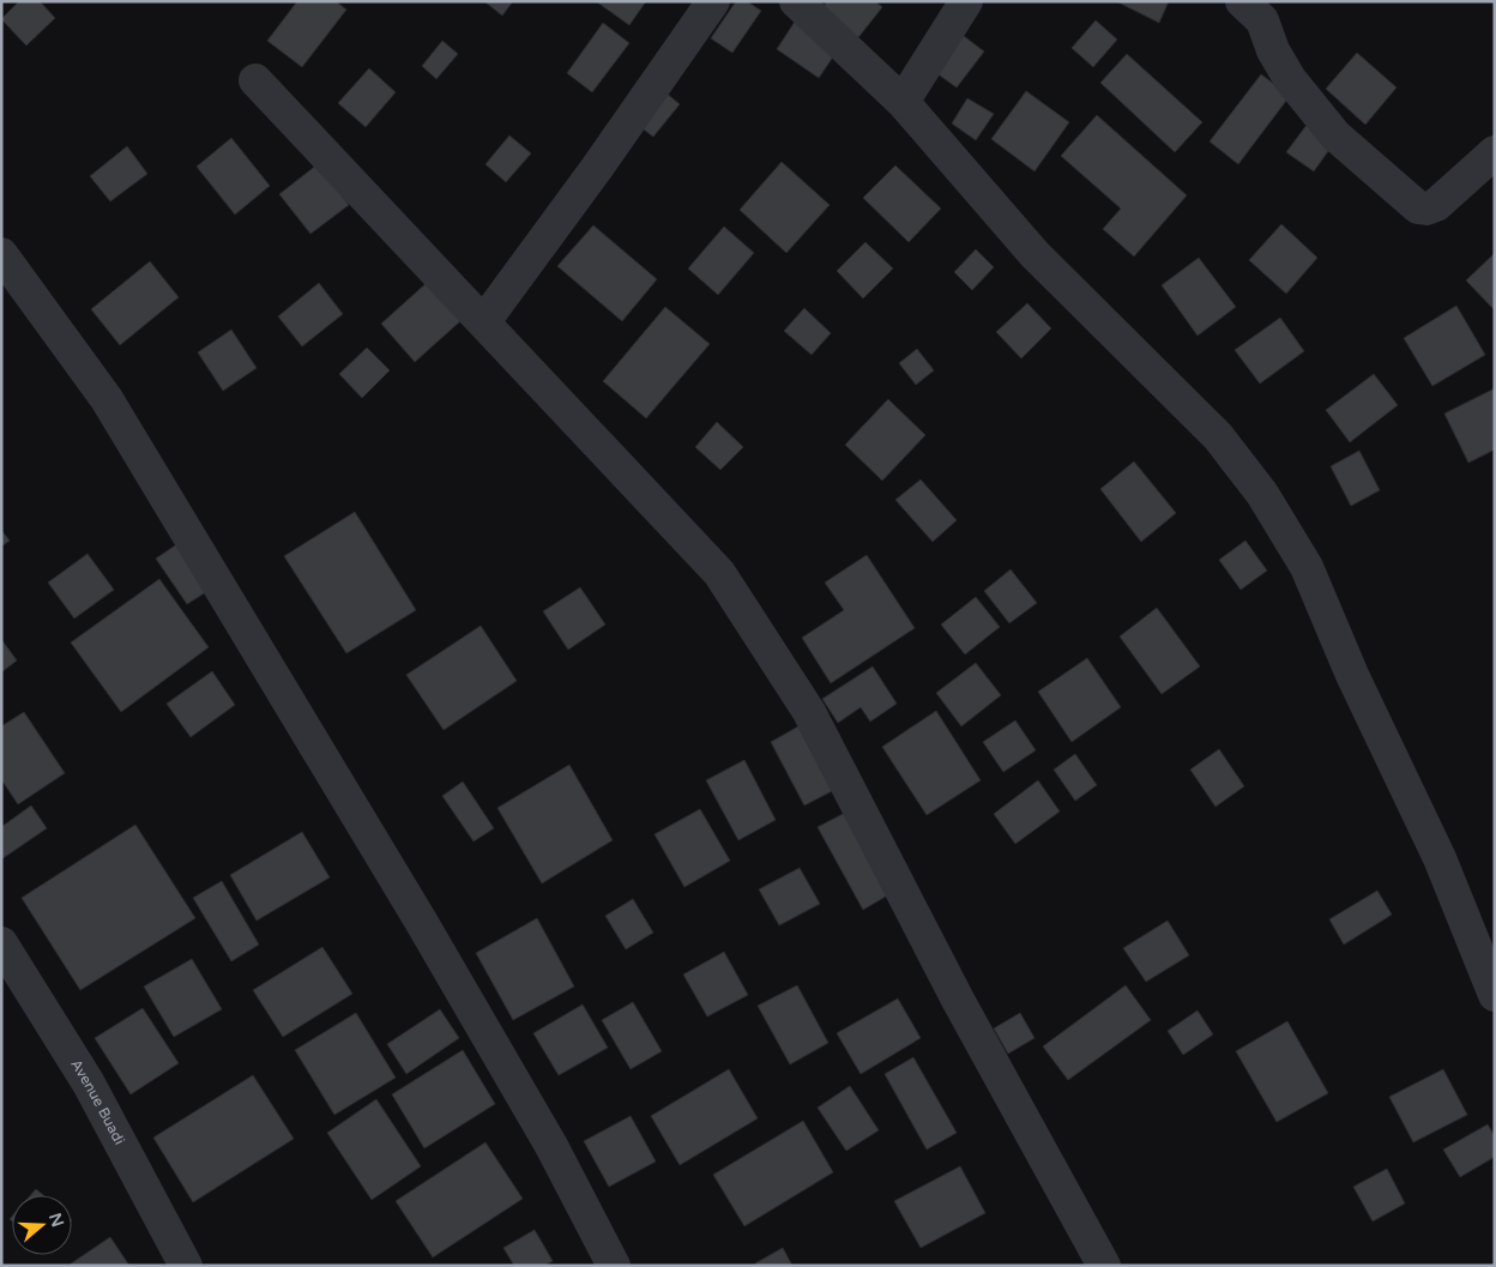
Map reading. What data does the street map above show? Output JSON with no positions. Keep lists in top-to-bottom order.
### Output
{
  "streets": {
    "street": ["Avenue Buadi"]
  },
  "north": "right"
}
